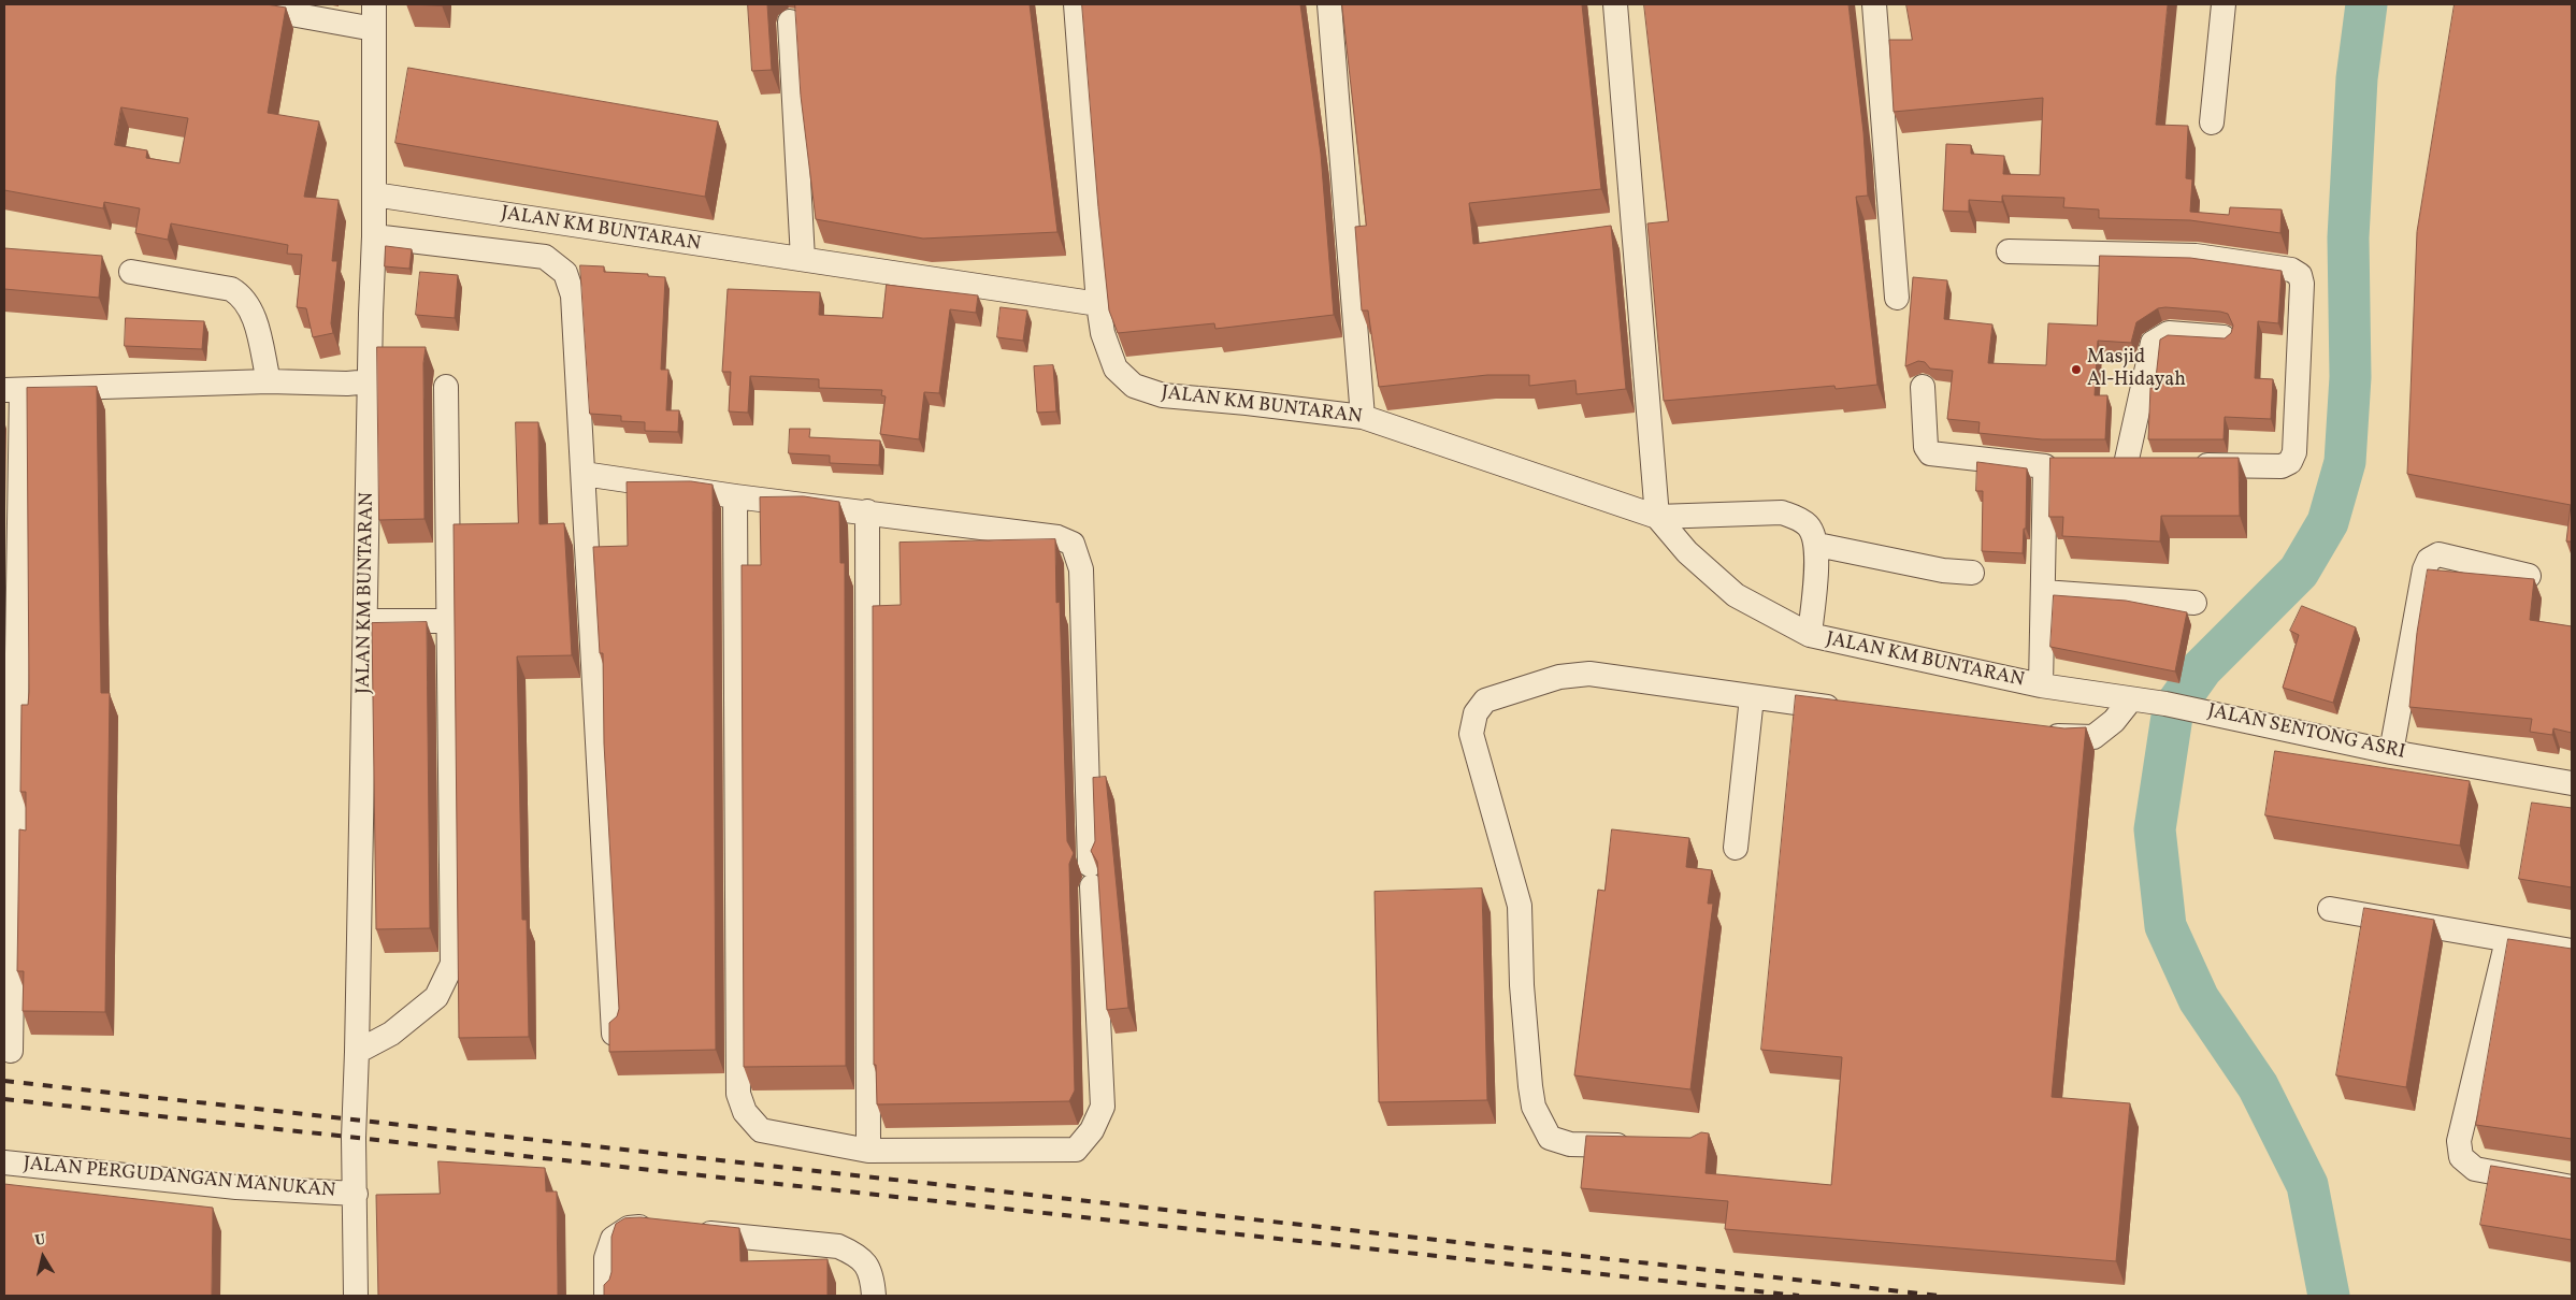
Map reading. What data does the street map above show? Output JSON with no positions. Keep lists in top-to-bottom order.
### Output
{
  "streets": {
    "street": ["JALAN KM BUNTARAN", "JALAN SENTONG ASRI", "JALAN PERGUDANGAN MANUKAN"]
  },
  "crossings": [
    ["JALAN KM BUNTARAN", "JALAN SENTONG ASRI"],
    ["JALAN KM BUNTARAN", "JALAN PERGUDANGAN MANUKAN"]
  ],
  "places": ["Masjid Al-Hidayah"],
  "north": "top"
}
